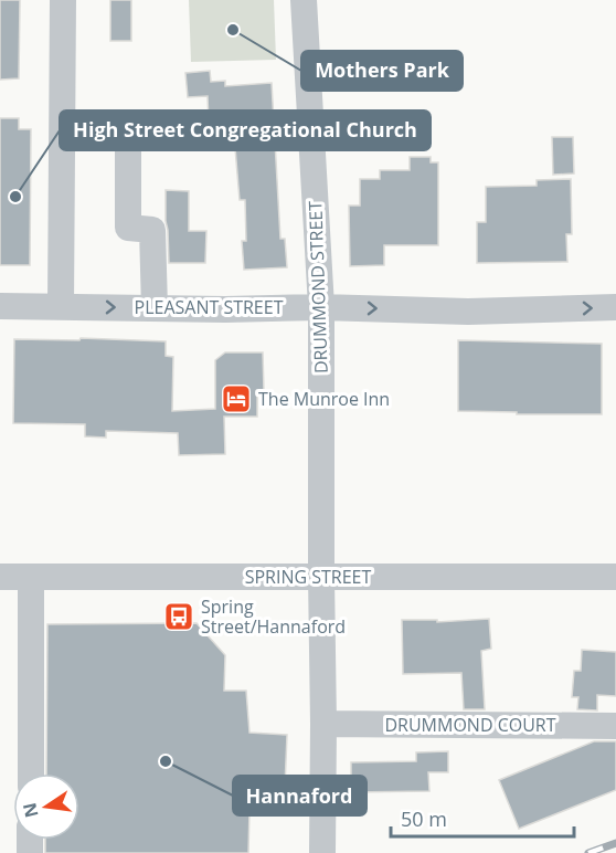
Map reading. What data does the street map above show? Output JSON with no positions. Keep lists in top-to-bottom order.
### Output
{
  "streets": {
    "street": [
      "DRUMMOND STREET",
      "PLEASANT STREET",
      "SPRING STREET",
      "DRUMMOND COURT"
    ]
  },
  "crossings": [
    ["DRUMMOND STREET", "PLEASANT STREET"],
    ["DRUMMOND STREET", "SPRING STREET"],
    ["DRUMMOND STREET", "DRUMMOND COURT"]
  ],
  "one_way": ["PLEASANT STREET"],
  "places": {
    "other": ["Mothers Park", "High Street Congregational Church", "Hannaford"],
    "hotel": ["The Munroe Inn"],
    "bus stop": ["Spring Street/Hannaford"]
  },
  "scale_bar": "50 m",
  "north": "left"
}
